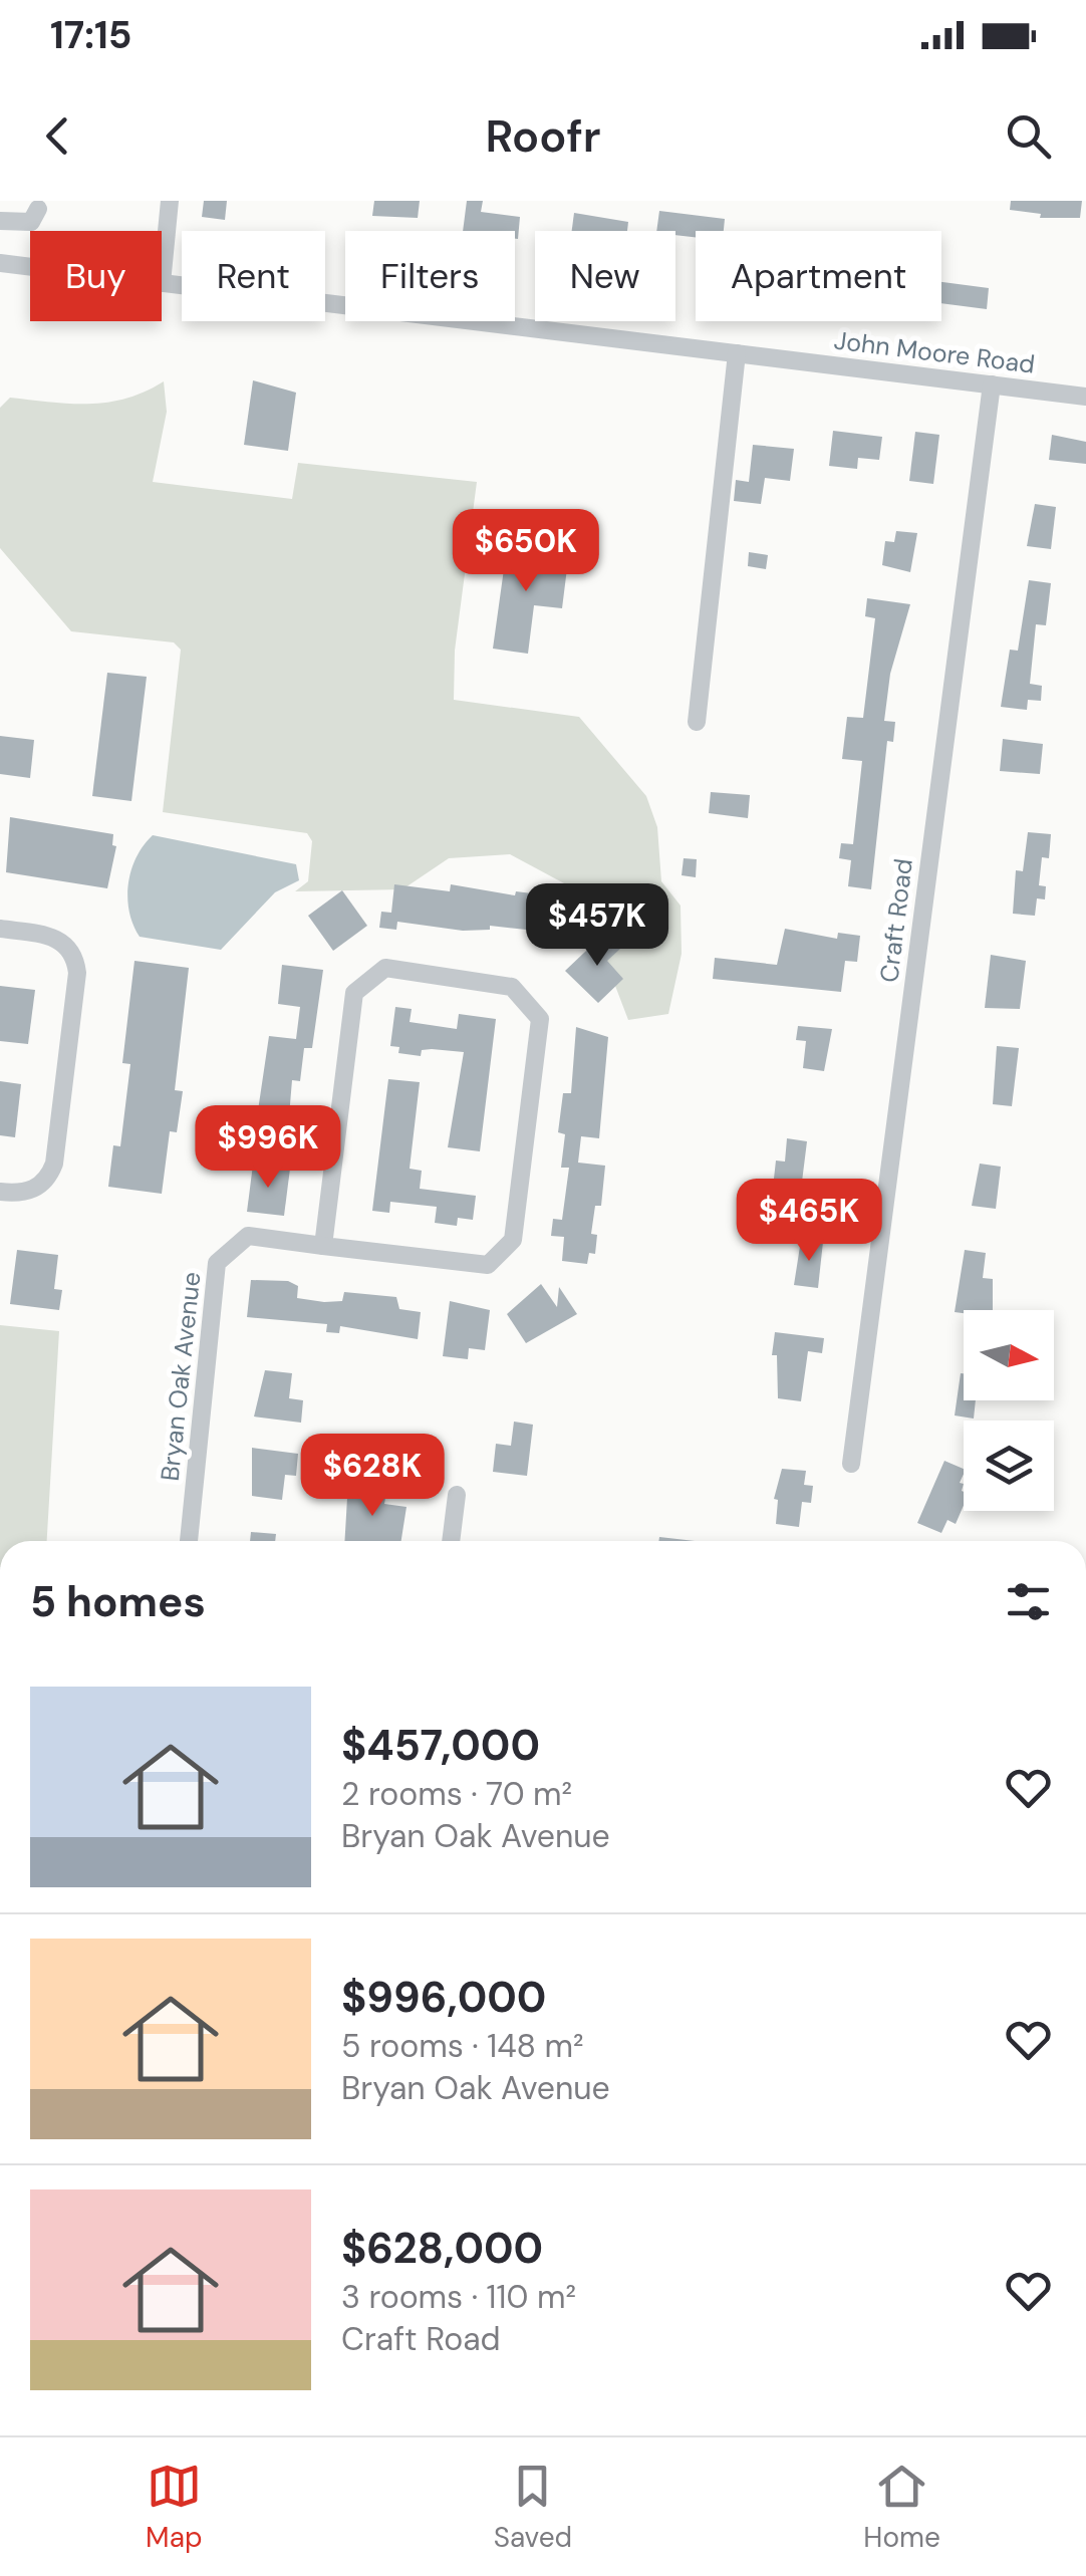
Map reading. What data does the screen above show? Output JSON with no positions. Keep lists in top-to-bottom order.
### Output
{
  "streets": {
    "street": ["John Moore Road", "Craft Road", "Bryan Oak Avenue"]
  },
  "crossings": [
    ["John Moore Road", "Craft Road"]
  ],
  "north": "right",
  "page": {
    "status": "17:15",
    "header": "Roofr",
    "chip": [
      "Buy",
      "Rent",
      "Filters",
      "New",
      "Apartment"
    ],
    "price": [
      "$650K",
      "$457K",
      "$996K",
      "$465K",
      "$628K"
    ],
    "heading": "5 homes",
    "list": [
      {
        "name": "$457,000",
        "note": "2 rooms · 70 m² · Bryan Oak Avenue"
      },
      {
        "name": "$996,000",
        "note": "5 rooms · 148 m² · Bryan Oak Avenue"
      },
      {
        "name": "$628,000",
        "note": "3 rooms · 110 m² · Craft Road"
      }
    ],
    "tabs": ["Map", "Saved", "Home"]
  }
}
